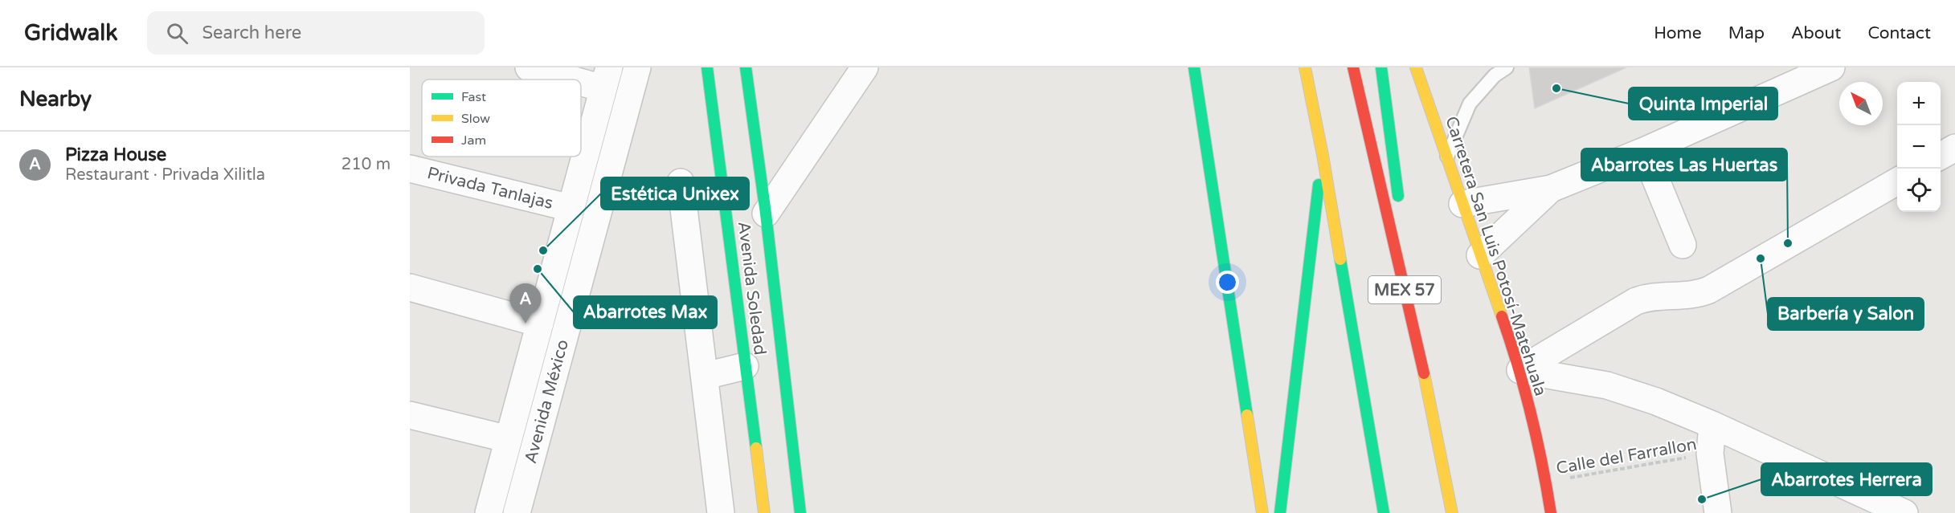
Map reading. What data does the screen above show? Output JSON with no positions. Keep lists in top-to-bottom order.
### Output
{
  "streets": {
    "main road": ["Carretera San Luis Potosí-Matehuala", "Avenida Soledad", "MEX 57"],
    "street": ["Privada Tanlajas", "Avenida México"],
    "path": ["Calle del Farrallon"]
  },
  "crossings": [
    ["Privada Tanlajas", "Avenida México"],
    ["Carretera San Luis Potosí-Matehuala", "Calle del Farrallon"]
  ],
  "places": [
    "Quinta Imperial",
    "Abarrotes Las Huertas",
    "Estética Unixex",
    "Barbería y Salon",
    "Abarrotes Max",
    "Abarrotes Herrera"
  ],
  "legend": ["Fast", "Slow", "Jam"],
  "north": "top left",
  "page": {
    "header": "Gridwalk",
    "search": "Search here",
    "nav": [
      "Home",
      "Map",
      "About",
      "Contact"
    ],
    "heading": "Nearby",
    "map_buttons": ["+", "−"],
    "list": [
      {
        "mark": "A",
        "name": "Pizza House",
        "note": "Restaurant · Privada Xilitla",
        "value": "210 m"
      }
    ],
    "pins": "A"
  }
}
